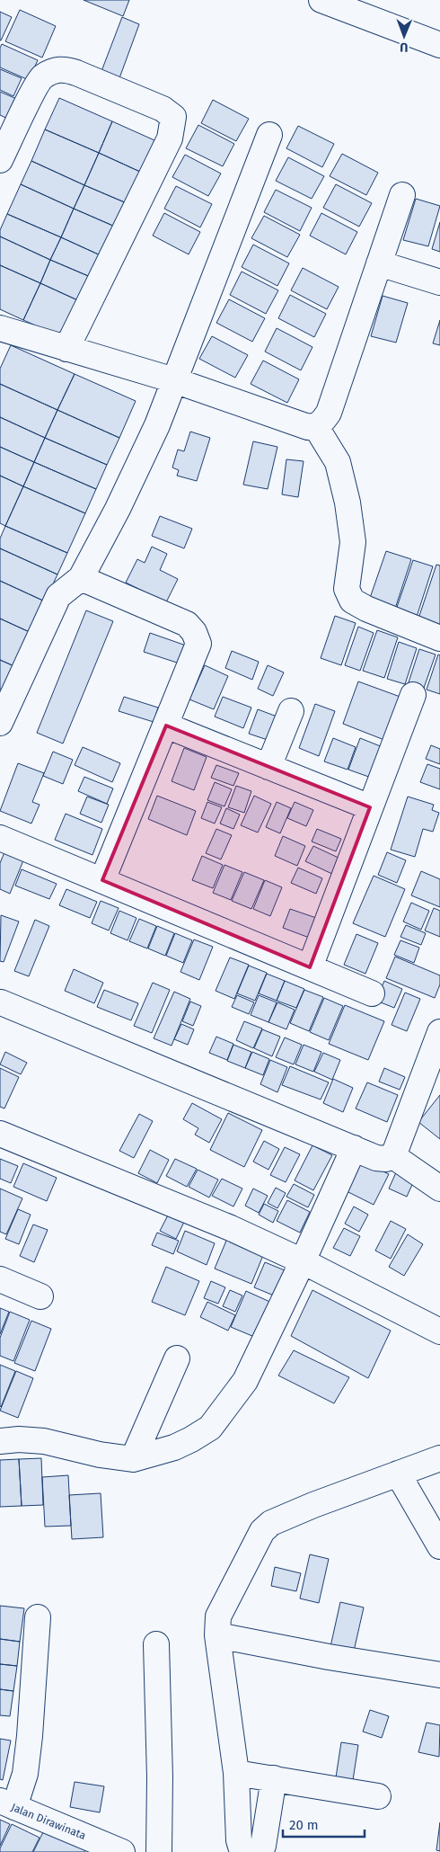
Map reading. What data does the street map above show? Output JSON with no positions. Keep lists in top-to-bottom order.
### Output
{
  "streets": {
    "street": ["Jalan Dirawinata"]
  },
  "scale_bar": "20 m",
  "north": "bottom"
}
